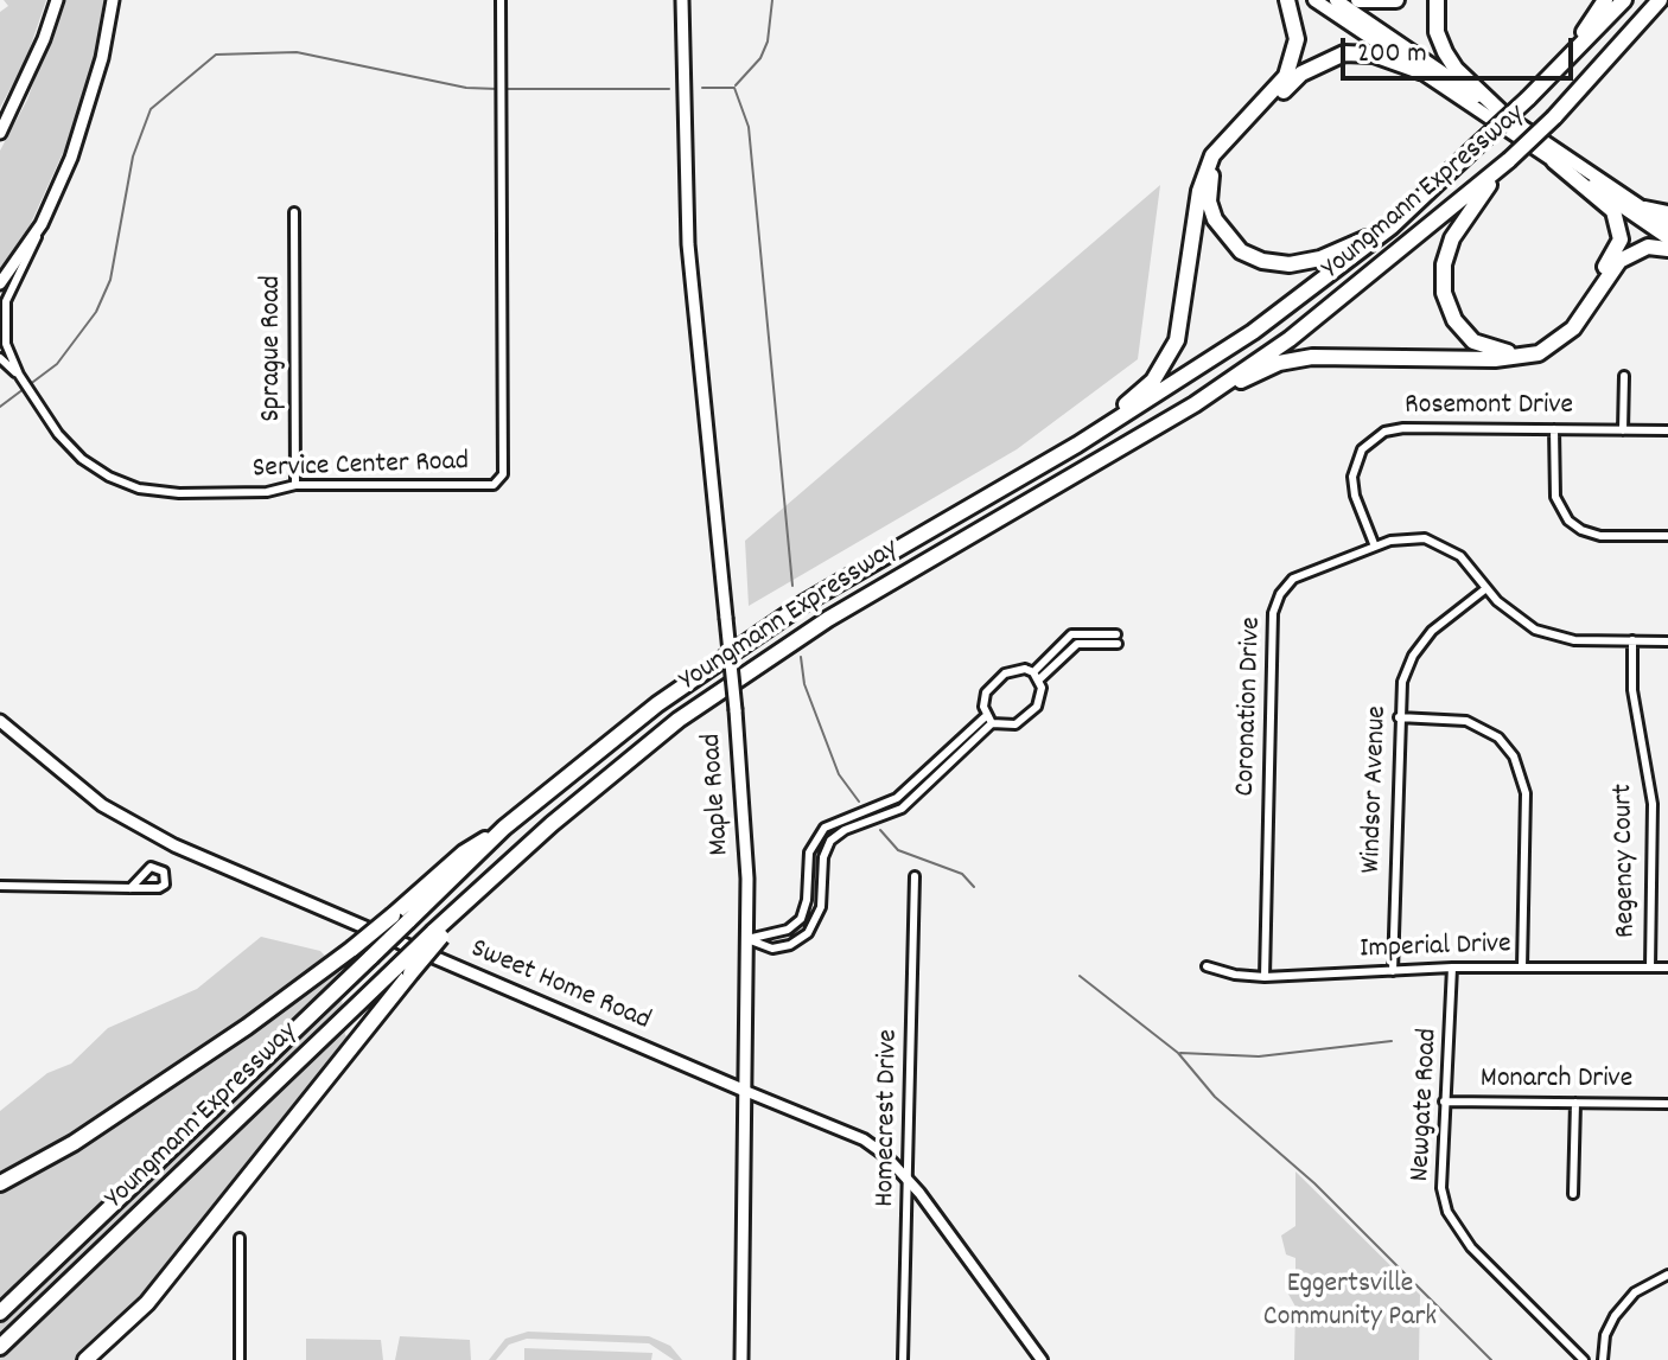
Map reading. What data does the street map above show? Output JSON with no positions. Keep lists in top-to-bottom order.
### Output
{
  "streets": {
    "highway": ["Youngmann Expressway"],
    "main road": ["Maple Road", "Sweet Home Road"],
    "street": [
      "Sprague Road",
      "Rosemont Drive",
      "Service Center Road",
      "Coronation Drive",
      "Windsor Avenue",
      "Regency Court",
      "Imperial Drive",
      "Monarch Drive",
      "Newgate Road",
      "Homecrest Drive"
    ]
  },
  "crossings": [
    ["Sprague Road", "Service Center Road"],
    ["Rosemont Drive", "Coronation Drive"],
    ["Coronation Drive", "Windsor Avenue"],
    ["Coronation Drive", "Regency Court"],
    ["Coronation Drive", "Imperial Drive"],
    ["Windsor Avenue", "Imperial Drive"],
    ["Maple Road", "Sweet Home Road"],
    ["Regency Court", "Imperial Drive"],
    ["Imperial Drive", "Newgate Road"],
    ["Sweet Home Road", "Homecrest Drive"],
    ["Monarch Drive", "Newgate Road"]
  ],
  "parks": ["Eggertsville Community Park"],
  "scale_bar": "200 m"
}
